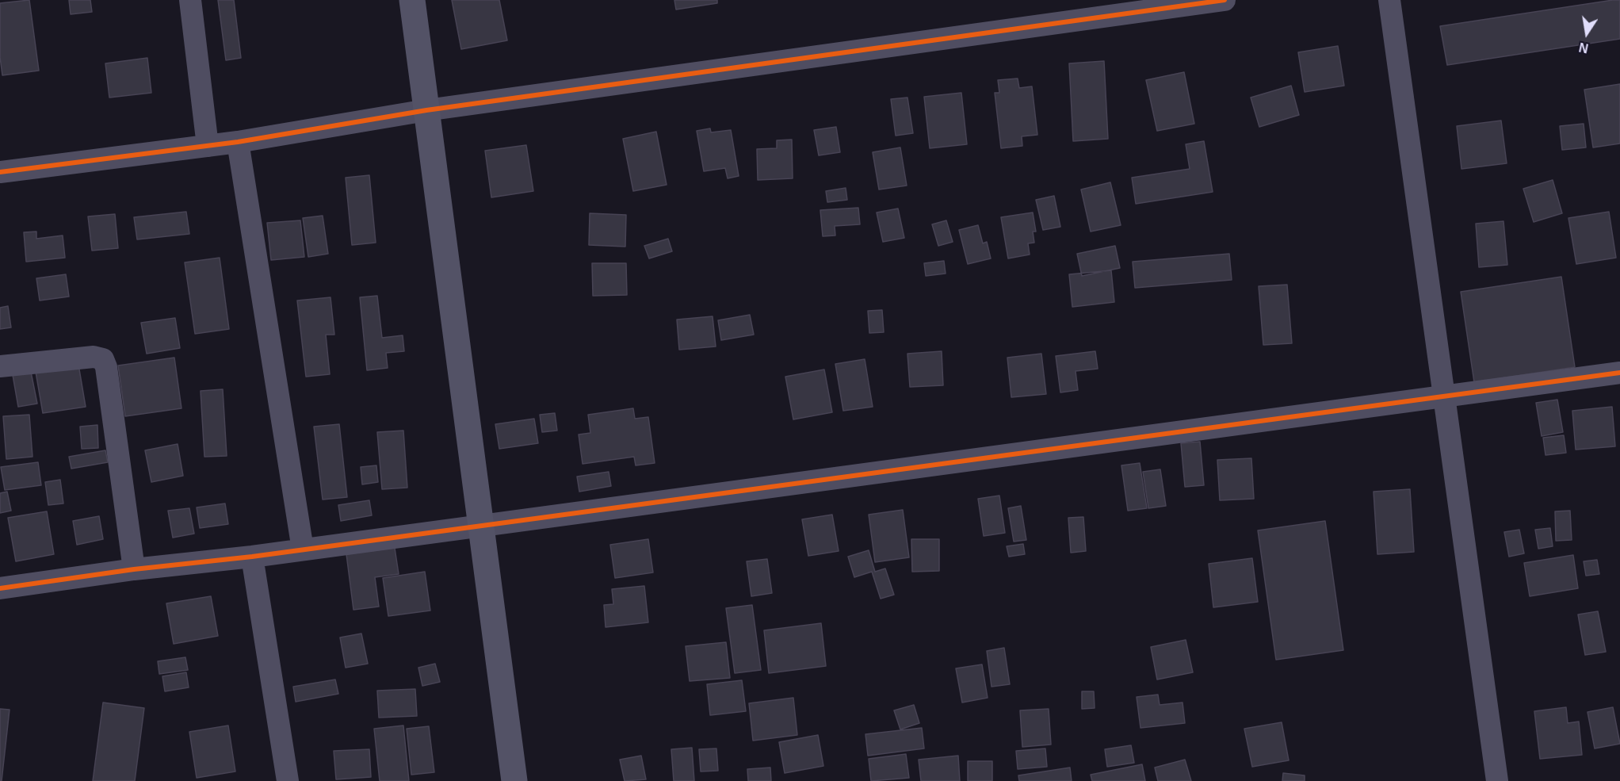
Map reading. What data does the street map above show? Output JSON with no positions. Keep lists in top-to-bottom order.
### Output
{
  "north": "bottom"
}
